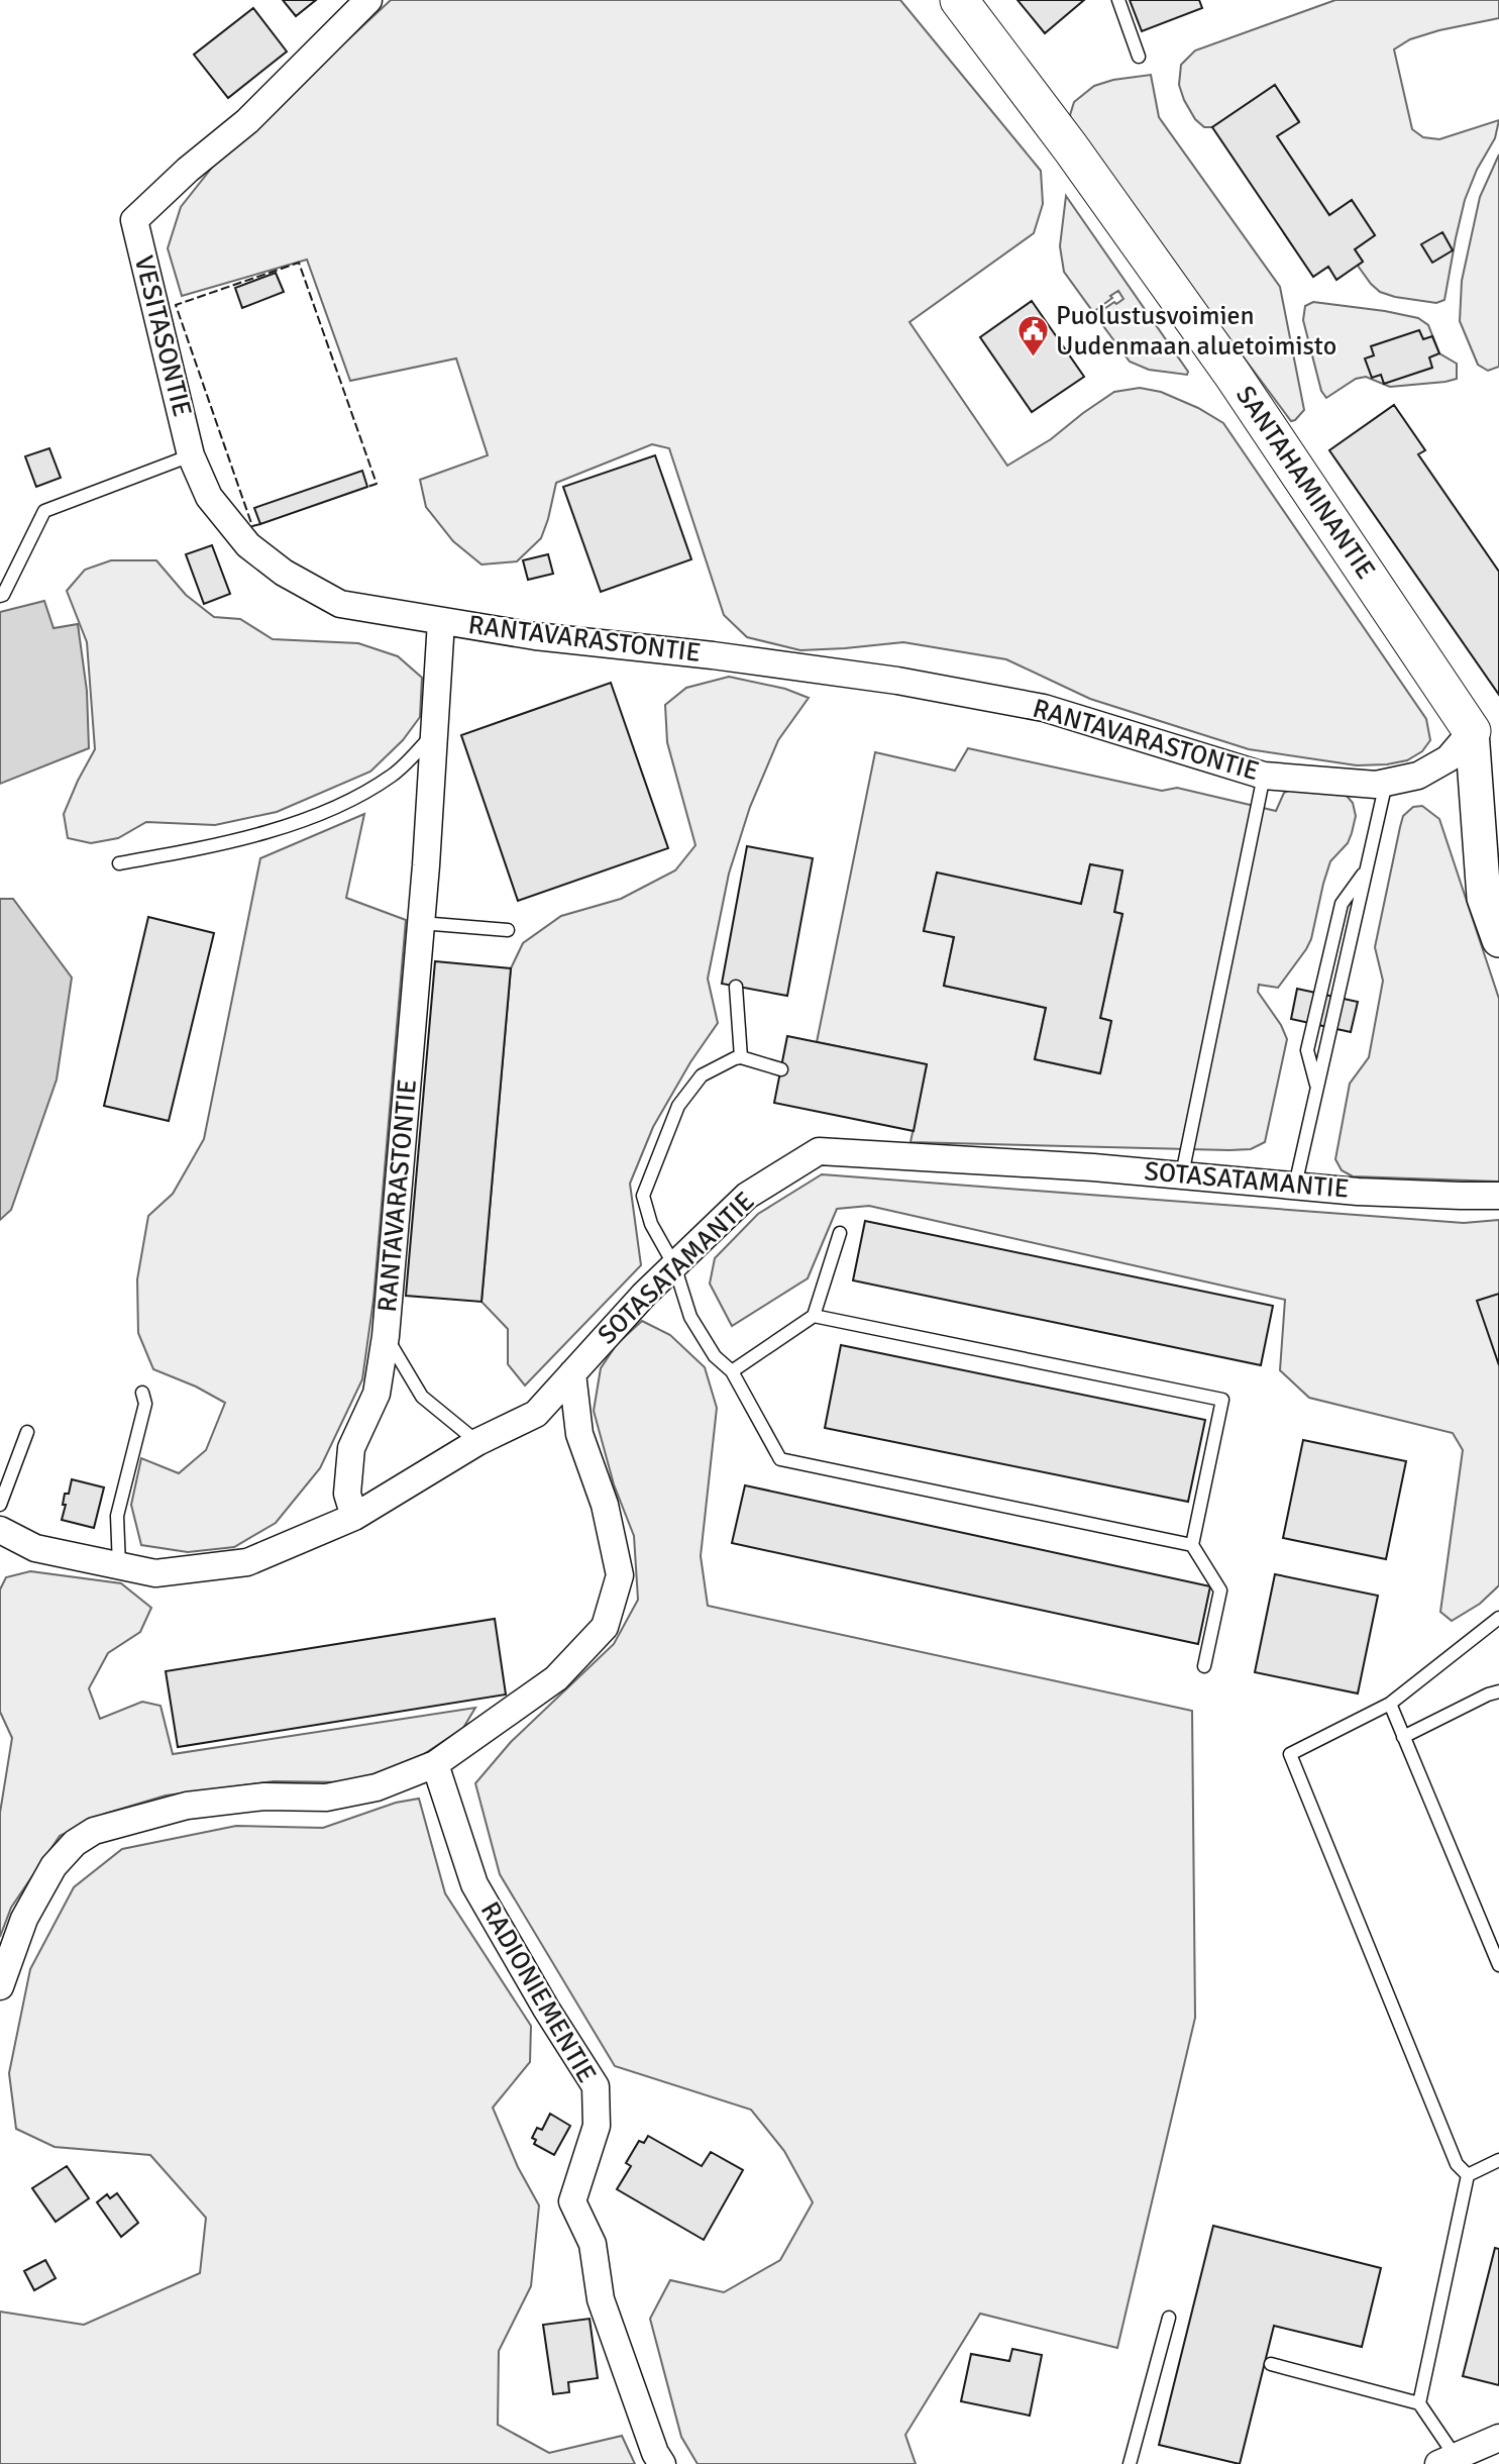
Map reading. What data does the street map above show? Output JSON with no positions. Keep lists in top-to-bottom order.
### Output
{
  "streets": {
    "main road": ["SANTAHAMINANTIE"],
    "street": [
      "VESITASONTIE",
      "RANTAVARASTONTIE",
      "SOTASATAMANTIE",
      "RADIONIEMENTIE"
    ]
  },
  "crossings": [
    ["VESITASONTIE", "RANTAVARASTONTIE"],
    ["SANTAHAMINANTIE", "RANTAVARASTONTIE"],
    ["RANTAVARASTONTIE", "SOTASATAMANTIE"]
  ],
  "places": {
    "public building": ["Puolustusvoimien Uudenmaan aluetoimisto"]
  }
}
